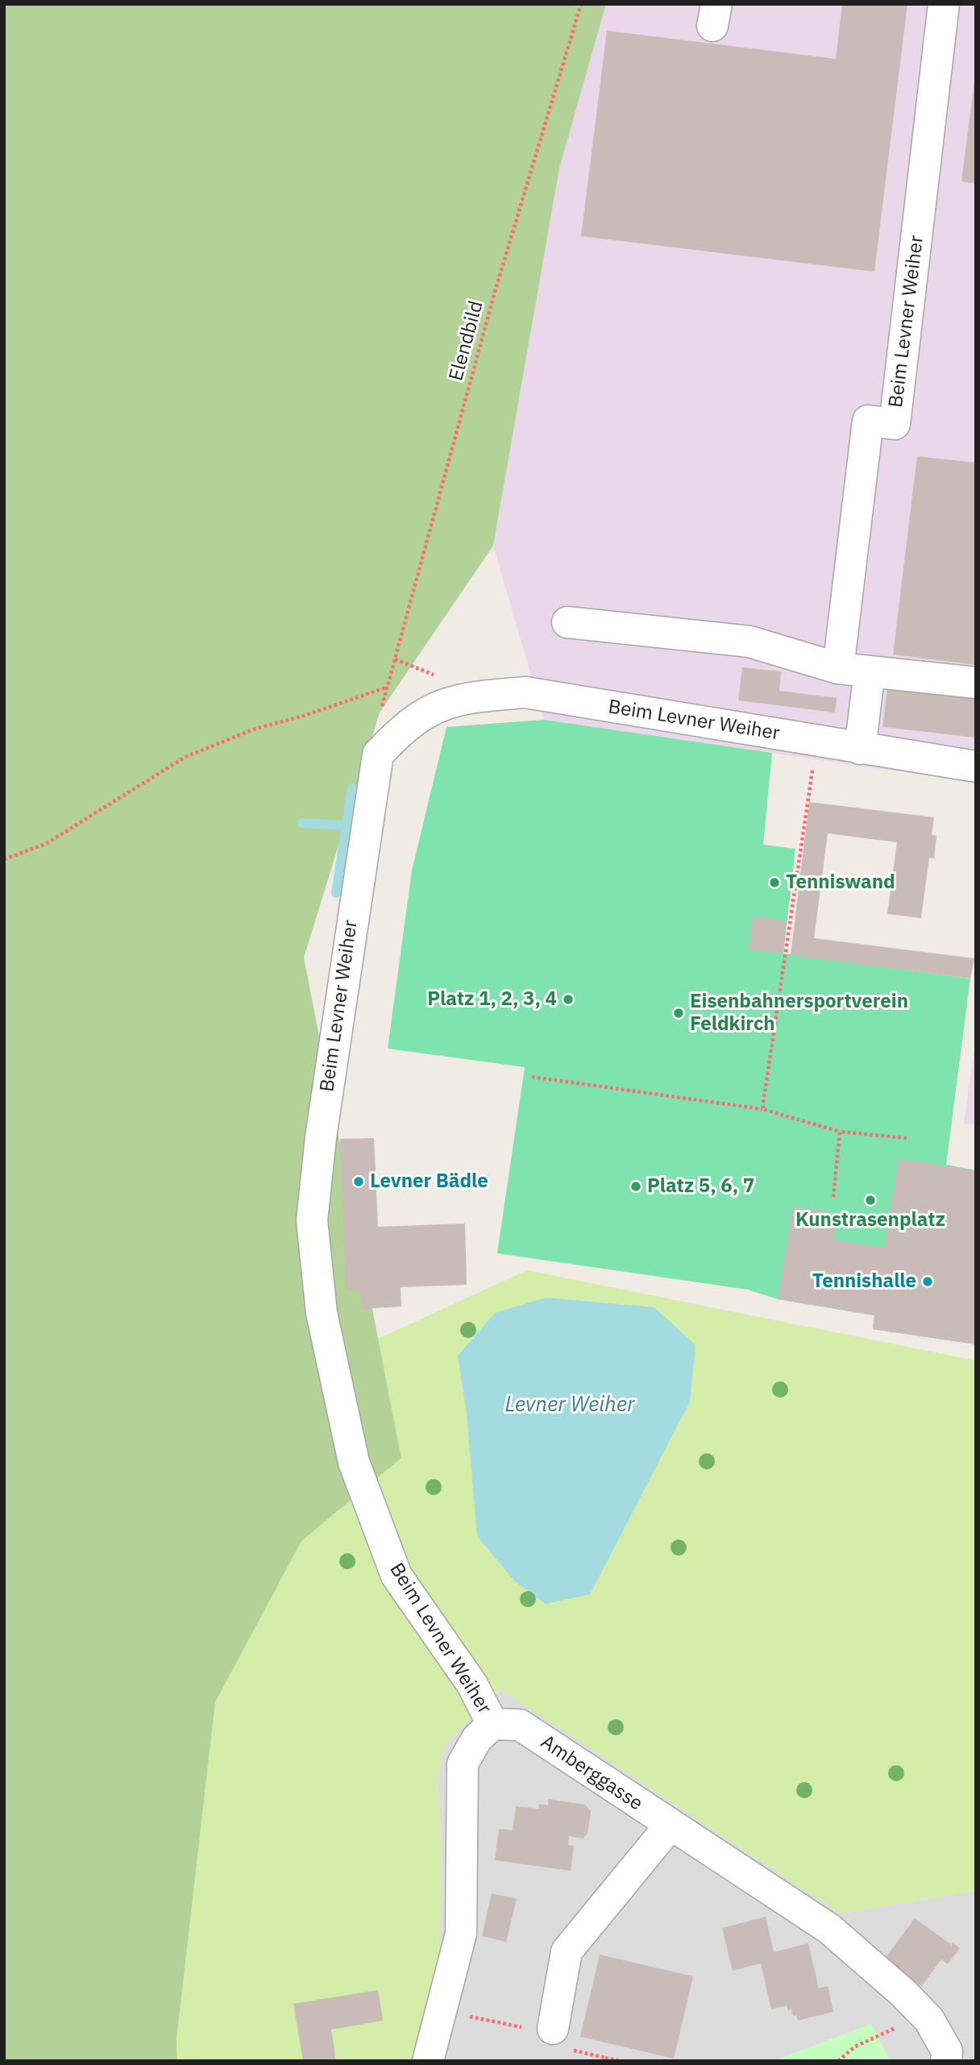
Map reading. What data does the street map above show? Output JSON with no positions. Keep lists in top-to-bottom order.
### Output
{
  "streets": {
    "street": ["Beim Levner Weiher", "Amberggasse"],
    "path": ["Elendbild"]
  },
  "crossings": [
    ["Beim Levner Weiher", "Amberggasse"]
  ],
  "water": ["Levner Weiher"],
  "places": [
    "Tenniswand",
    "Platz 1, 2, 3, 4",
    "Eisenbahnersportverein Feldkirch",
    "Levner Bädle",
    "Platz 5, 6, 7",
    "Kunstrasenplatz",
    "Tennishalle"
  ]
}
